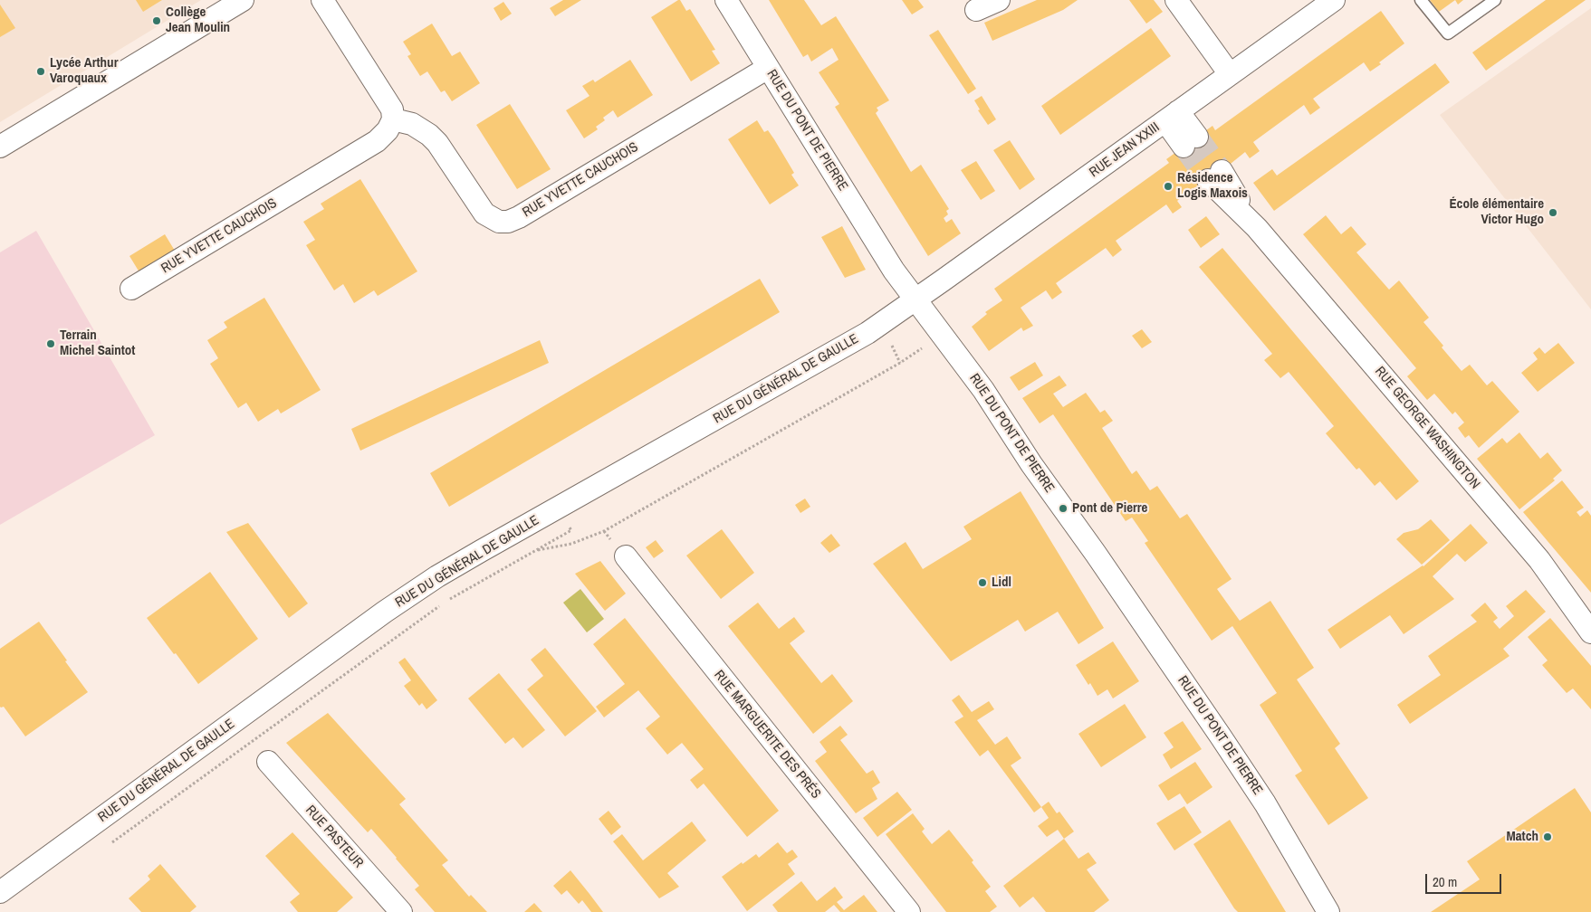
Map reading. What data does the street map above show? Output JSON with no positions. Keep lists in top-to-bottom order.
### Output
{
  "streets": {
    "street": [
      "RUE DU PONT DE PIERRE",
      "RUE JEAN XXIII",
      "RUE YVETTE CAUCHOIS",
      "RUE DU GÉNÉRAL DE GAULLE",
      "RUE GEORGE WASHINGTON",
      "RUE MARGUERITE DES PRÉS",
      "RUE PASTEUR"
    ]
  },
  "crossings": [
    ["RUE DU PONT DE PIERRE", "RUE JEAN XXIII"],
    ["RUE DU PONT DE PIERRE", "RUE YVETTE CAUCHOIS"],
    ["RUE DU PONT DE PIERRE", "RUE DU GÉNÉRAL DE GAULLE"],
    ["RUE JEAN XXIII", "RUE DU GÉNÉRAL DE GAULLE"]
  ],
  "places": [
    "Collège Jean Moulin",
    "Lycée Arthur Varoquaux",
    "Résidence Logis Maxois",
    "École élémentaire Victor Hugo",
    "Terrain Michel Saintot",
    "Pont de Pierre",
    "Lidl",
    "Match"
  ],
  "scale_bar": "20 m"
}
